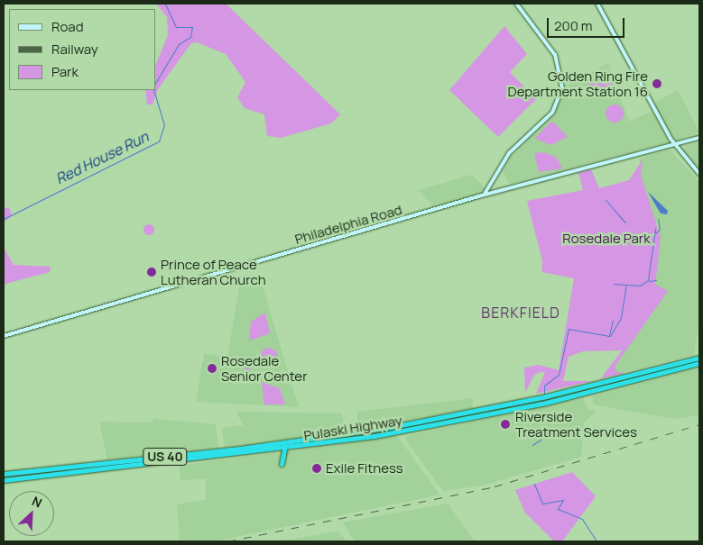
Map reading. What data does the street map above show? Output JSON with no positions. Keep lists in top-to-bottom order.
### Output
{
  "streets": {
    "highway": ["Pulaski Highway", "US 40"],
    "main road": ["Philadelphia Road"]
  },
  "districts": ["BERKFIELD"],
  "water": ["Red House Run"],
  "parks": ["Rosedale Park"],
  "places": [
    "Golden Ring Fire Department Station 16",
    "Prince of Peace Lutheran Church",
    "Rosedale Senior Center",
    "Riverside Treatment Services",
    "Exile Fitness"
  ],
  "legend": ["Road", "Railway", "Park"],
  "scale_bar": "200 m",
  "north": "top right"
}
